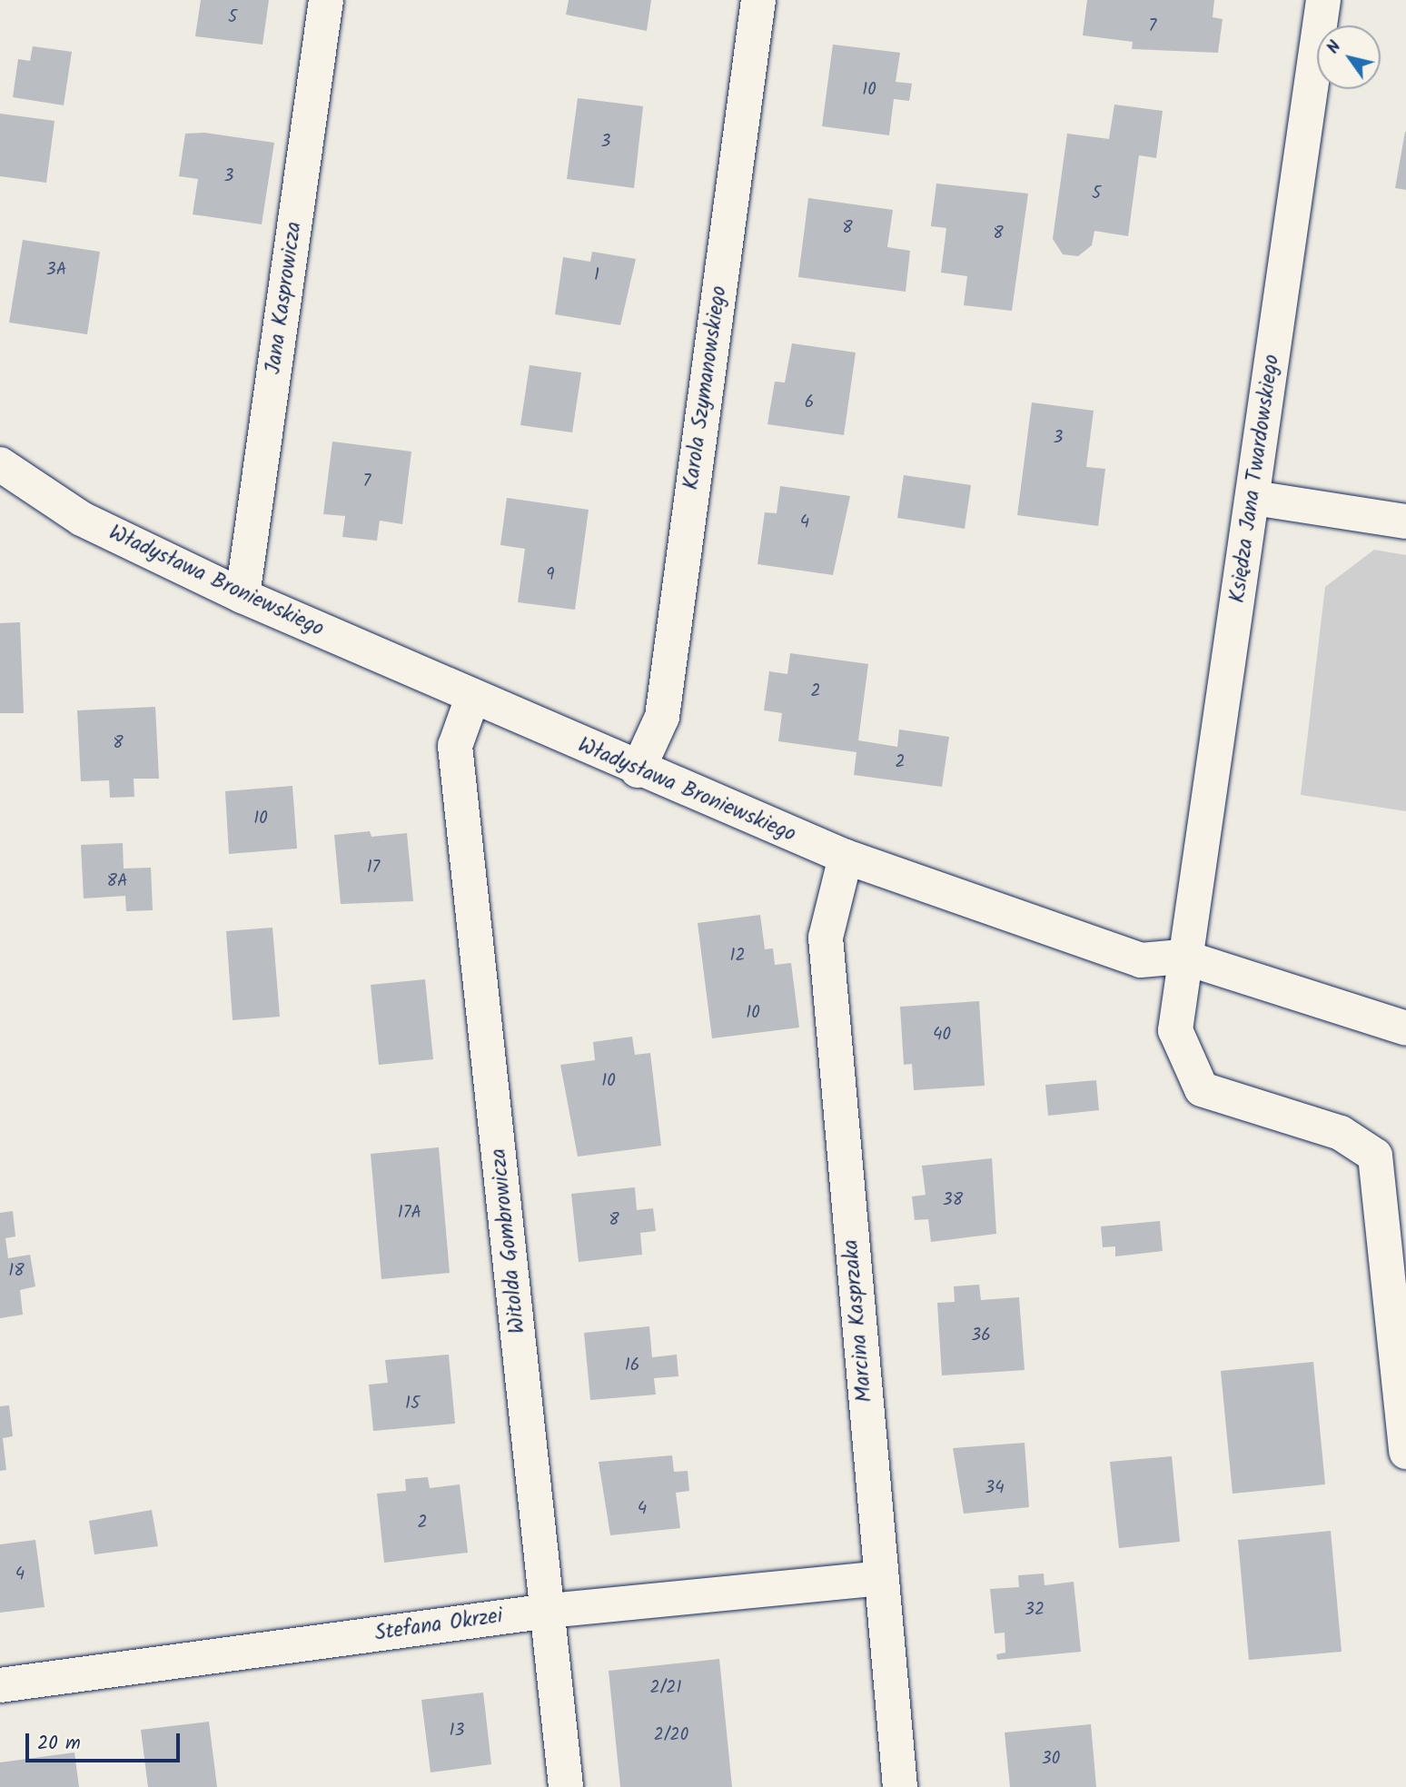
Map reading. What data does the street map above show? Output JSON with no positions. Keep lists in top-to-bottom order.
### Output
{
  "streets": {
    "street": [
      "Jana Kasprowicza",
      "Karola Szymanowskiego",
      "Księdza Jana Twardowskiego",
      "Władysława Broniewskiego",
      "Witolda Gombrowicza",
      "Marcina Kasprzaka",
      "Stefana Okrzei"
    ]
  },
  "crossings": [
    ["Jana Kasprowicza", "Władysława Broniewskiego"],
    ["Karola Szymanowskiego", "Władysława Broniewskiego"],
    ["Księdza Jana Twardowskiego", "Władysława Broniewskiego"],
    ["Władysława Broniewskiego", "Witolda Gombrowicza"],
    ["Władysława Broniewskiego", "Marcina Kasprzaka"],
    ["Witolda Gombrowicza", "Stefana Okrzei"],
    ["Marcina Kasprzaka", "Stefana Okrzei"]
  ],
  "house_numbers": [
    "5",
    "7",
    "10",
    "3",
    "3",
    "5",
    "8",
    "8",
    "3A",
    "1",
    "6",
    "3",
    "7",
    "4",
    "9",
    "2",
    "8",
    "2",
    "10",
    "17",
    "8A",
    "12",
    "10",
    "40",
    "10",
    "38",
    "17A",
    "8",
    "18",
    "36",
    "16",
    "15",
    "34",
    "4",
    "2",
    "4",
    "32",
    "2/21",
    "13",
    "2/20",
    "30"
  ],
  "scale_bar": "20 m",
  "north": "top left"
}
